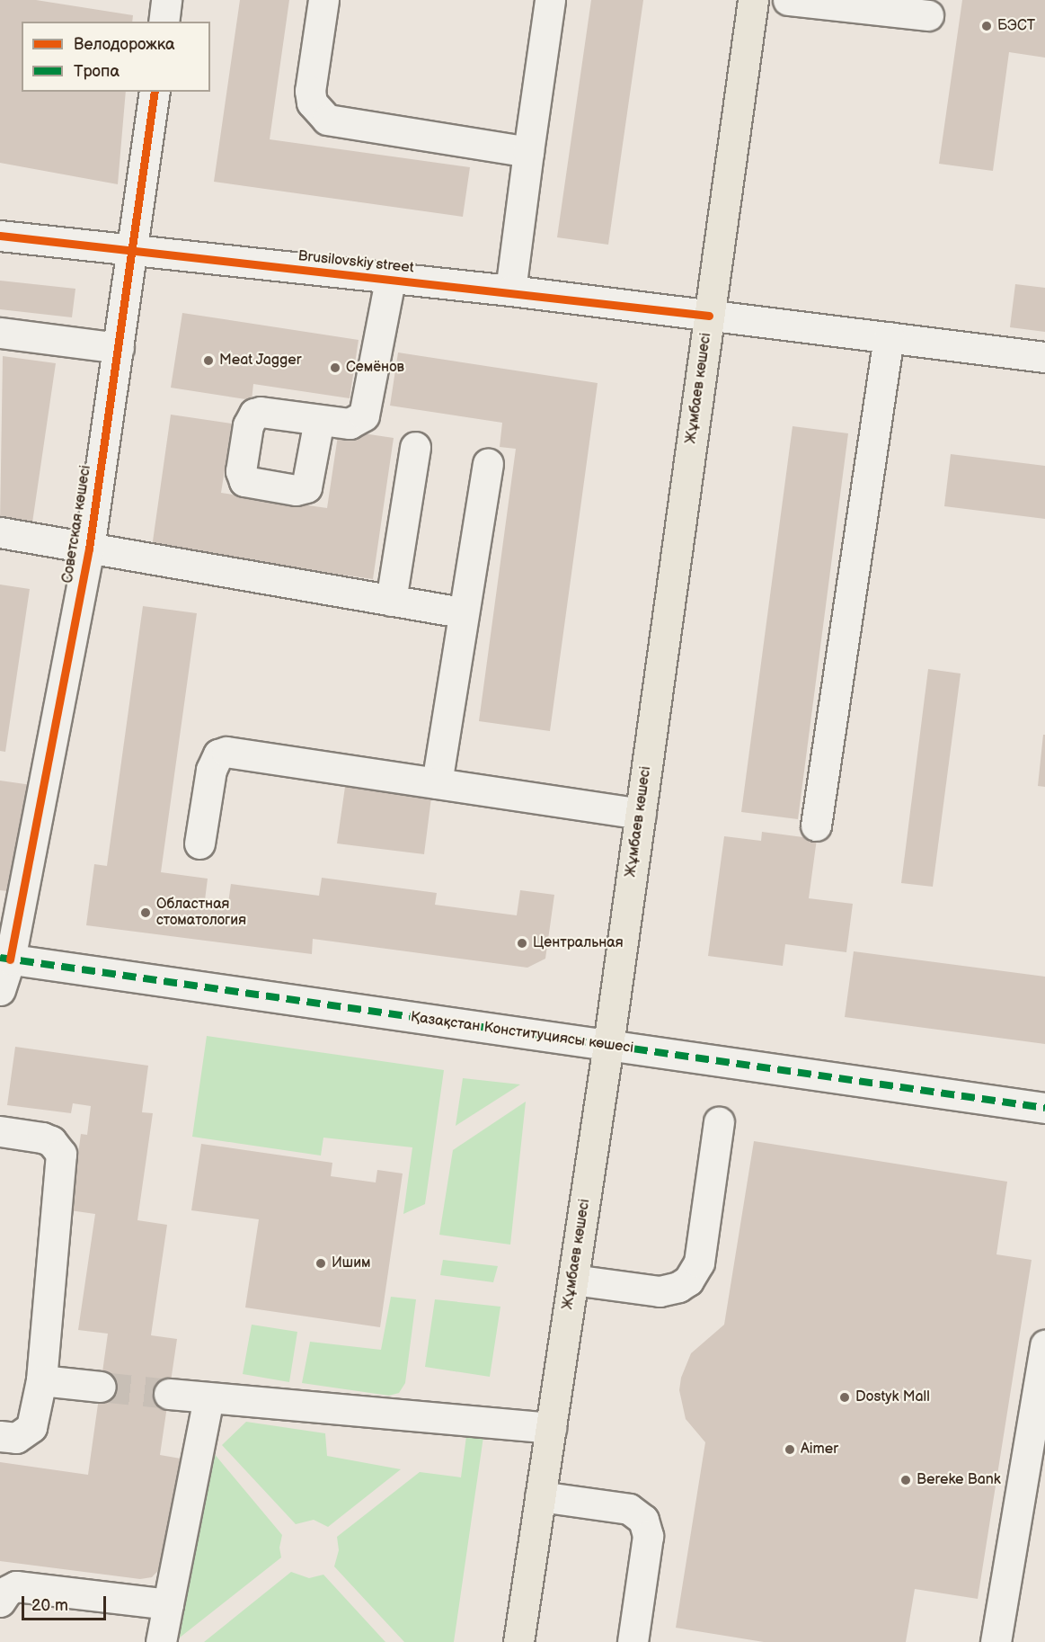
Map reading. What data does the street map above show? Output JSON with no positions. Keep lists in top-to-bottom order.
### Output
{
  "streets": {
    "main road": ["Жұмбаев көшесі"],
    "street": ["Brusilovskiy street", "Советская көшесі", "Қазақстан Конституциясы көшесі"]
  },
  "crossings": [
    ["Brusilovskiy street", "Жұмбаев көшесі"],
    ["Brusilovskiy street", "Советская көшесі"],
    ["Жұмбаев көшесі", "Қазақстан Конституциясы көшесі"],
    ["Советская көшесі", "Қазақстан Конституциясы көшесі"]
  ],
  "places": [
    "БЭСТ",
    "Meat Jagger",
    "Семёнов",
    "Областная стоматология",
    "Центральная",
    "Ишим",
    "Dostyk Mall",
    "Aimer",
    "Bereke Bank"
  ],
  "legend": ["Велодорожка", "Тропа"],
  "scale_bar": "20 m"
}
